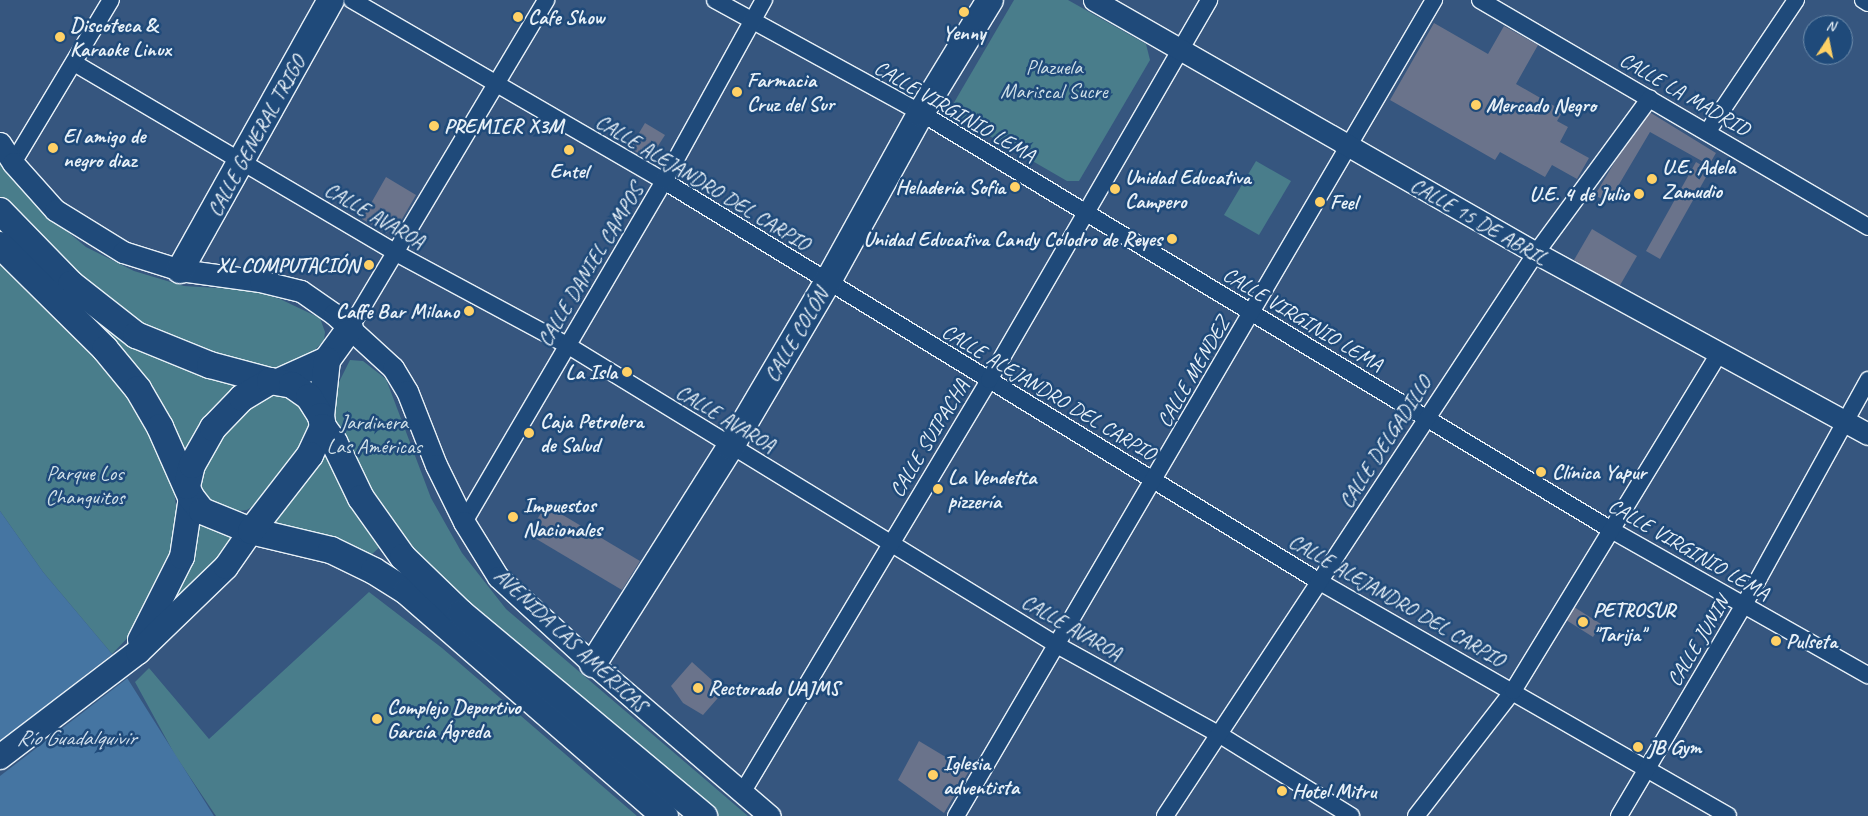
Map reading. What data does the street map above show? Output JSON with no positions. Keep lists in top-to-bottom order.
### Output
{
  "streets": {
    "main road": ["CALLE GENERAL TRIGO", "CALLE COLÓN"],
    "street": [
      "CALLE LA MADRID",
      "CALLE VIRGINIO LEMA",
      "CALLE ALEJANDRO DEL CARPIO",
      "CALLE AVAROA",
      "CALLE 15 DE ABRIL",
      "CALLE DANIEL CAMPOS",
      "CALLE MENDEZ",
      "CALLE SUIPACHA",
      "CALLE DELGADILLO",
      "AVENIDA LAS AMÉRICAS",
      "CALLE JUNIN"
    ]
  },
  "crossings": [
    ["CALLE LA MADRID", "CALLE DELGADILLO"],
    ["CALLE VIRGINIO LEMA", "CALLE DANIEL CAMPOS"],
    ["CALLE VIRGINIO LEMA", "CALLE COLÓN"],
    ["CALLE VIRGINIO LEMA", "CALLE MENDEZ"],
    ["CALLE VIRGINIO LEMA", "CALLE SUIPACHA"],
    ["CALLE VIRGINIO LEMA", "CALLE DELGADILLO"],
    ["CALLE VIRGINIO LEMA", "CALLE JUNIN"],
    ["CALLE GENERAL TRIGO", "CALLE AVAROA"],
    ["CALLE GENERAL TRIGO", "AVENIDA LAS AMÉRICAS"],
    ["CALLE ALEJANDRO DEL CARPIO", "CALLE DANIEL CAMPOS"],
    ["CALLE ALEJANDRO DEL CARPIO", "CALLE COLÓN"],
    ["CALLE ALEJANDRO DEL CARPIO", "CALLE MENDEZ"],
    ["CALLE ALEJANDRO DEL CARPIO", "CALLE SUIPACHA"],
    ["CALLE ALEJANDRO DEL CARPIO", "CALLE DELGADILLO"],
    ["CALLE ALEJANDRO DEL CARPIO", "CALLE JUNIN"],
    ["CALLE AVAROA", "CALLE DANIEL CAMPOS"],
    ["CALLE AVAROA", "CALLE COLÓN"],
    ["CALLE AVAROA", "CALLE MENDEZ"],
    ["CALLE AVAROA", "CALLE SUIPACHA"],
    ["CALLE AVAROA", "CALLE DELGADILLO"],
    ["CALLE 15 DE ABRIL", "CALLE MENDEZ"],
    ["CALLE 15 DE ABRIL", "CALLE SUIPACHA"],
    ["CALLE 15 DE ABRIL", "CALLE DELGADILLO"],
    ["CALLE 15 DE ABRIL", "CALLE JUNIN"],
    ["CALLE DANIEL CAMPOS", "AVENIDA LAS AMÉRICAS"],
    ["CALLE COLÓN", "AVENIDA LAS AMÉRICAS"],
    ["CALLE SUIPACHA", "AVENIDA LAS AMÉRICAS"]
  ],
  "water": ["Río Guadalquivir"],
  "parks": ["Plazuela Mariscal Sucre", "Jardinera Las Américas", "Parque Los Changuitos"],
  "places": [
    "Yenny",
    "Cafe Show",
    "Discoteca & Karaoke Linux",
    "Farmacia Cruz del Sur",
    "Mercado Negro",
    "PREMIER X3M",
    "El amigo de negro diaz",
    "Entel",
    "U.E. Adela Zamudio",
    "Heladería Sofia",
    "Unidad Educativa Campero",
    "U.E. 4 de Julio",
    "Feel",
    "Unidad Educativa Candy Colodro de Reyes",
    "XL COMPUTACIÓN",
    "Caffe Bar Milano",
    "La Isla",
    "Caja Petrolera de Salud",
    "Clínica Yapur",
    "La Vendetta pizzería",
    "Impuestos Nacionales",
    "PETROSUR \"Tarija\"",
    "Pulseta",
    "Rectorado UAJMS",
    "Complejo Deportivo García Ágreda",
    "JB Gym",
    "Iglesia adventista",
    "Hotel Mitru"
  ],
  "north": "top"
}
